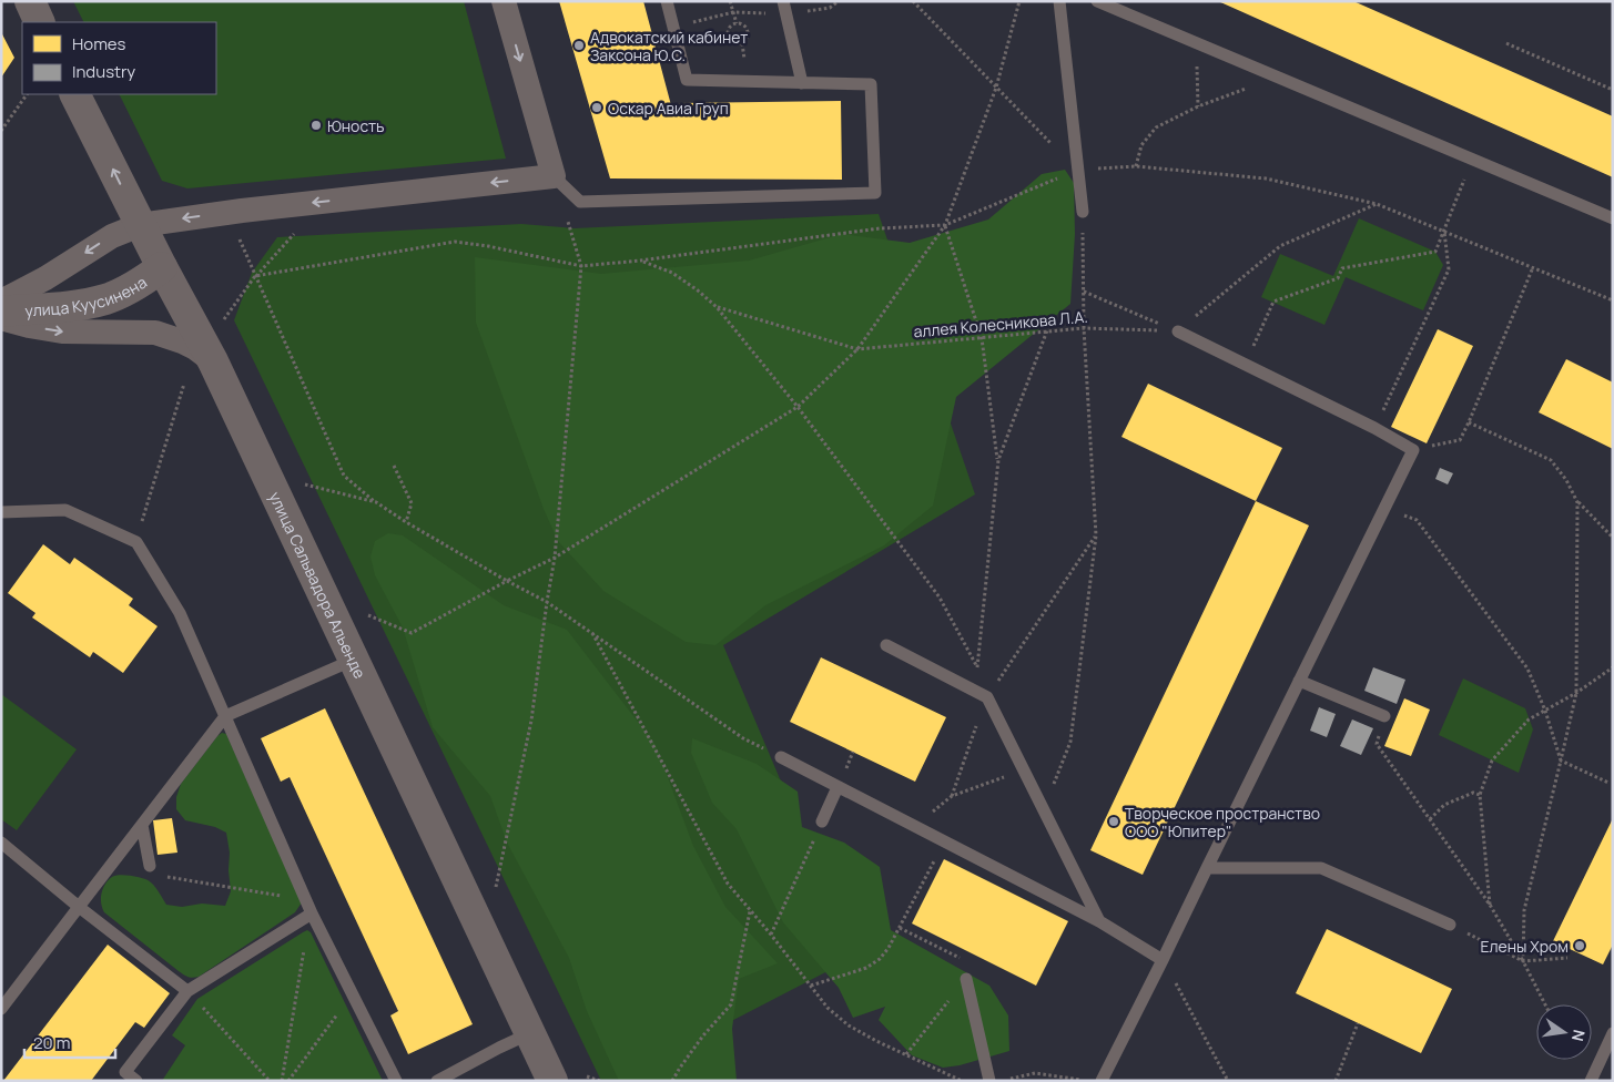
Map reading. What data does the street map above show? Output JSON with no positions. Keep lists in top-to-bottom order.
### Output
{
  "streets": {
    "street": ["улица Куусинена", "улица Сальвадора Альенде"],
    "path": ["аллея Колесникова Л.А."]
  },
  "crossings": [
    ["улица Куусинена", "улица Сальвадора Альенде"]
  ],
  "places": [
    "Адвокатский кабинет Заксона Ю.С.",
    "Оскар Авиа Груп",
    "Юность",
    "Творческое пространство ООО \"Юпитер\"",
    "Елены Хром"
  ],
  "legend": ["Homes", "Industry"],
  "scale_bar": "20 m",
  "north": "right"
}
